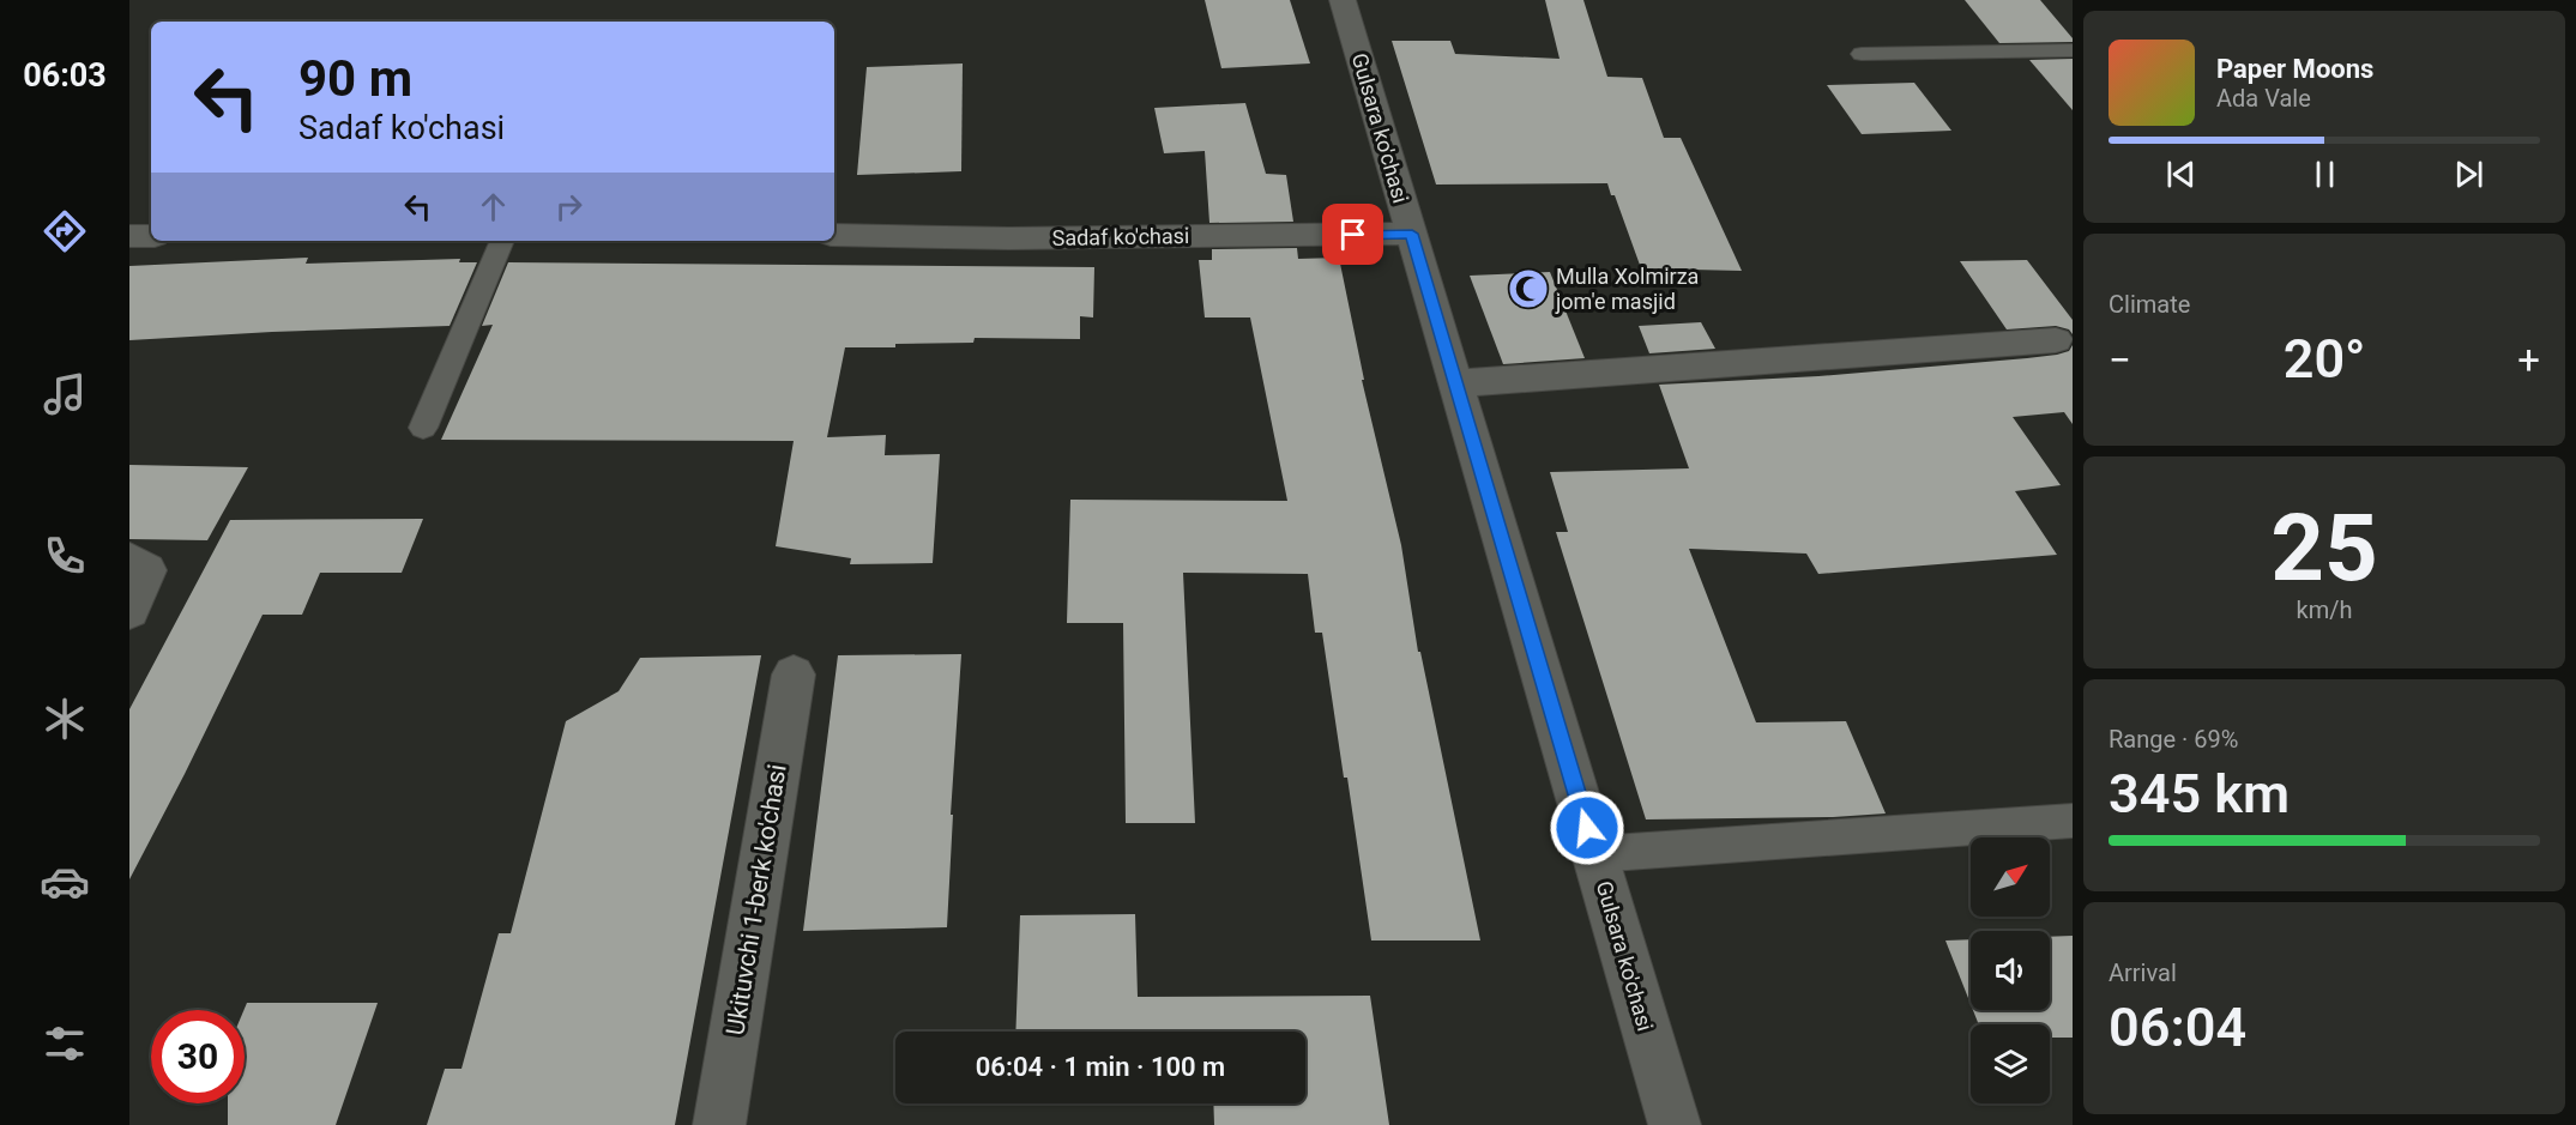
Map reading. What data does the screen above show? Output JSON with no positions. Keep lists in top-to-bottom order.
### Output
{
  "streets": {
    "street": ["Gulsara ko'chasi", "Sadaf ko'chasi", "Ukituvchi 1-berk ko'chasi"]
  },
  "crossings": [
    ["Gulsara ko'chasi", "Sadaf ko'chasi"]
  ],
  "places": {
    "mosque": ["Mulla Xolmirza jom'e masjid"]
  },
  "north": "top right",
  "page": {
    "tabs": "06:03",
    "turn": ["90 m", "Sadaf ko'chasi"],
    "song": ["Paper Moons", "Ada Vale"],
    "tile": [
      "Climate",
      ["25", "km/h"],
      ["Range · 69%", "345 km"],
      ["Arrival", "06:04"]
    ],
    "heat": ["−", "20°", "+"],
    "limit": "30",
    "trip": "06:04 · 1 min · 100 m"
  }
}
